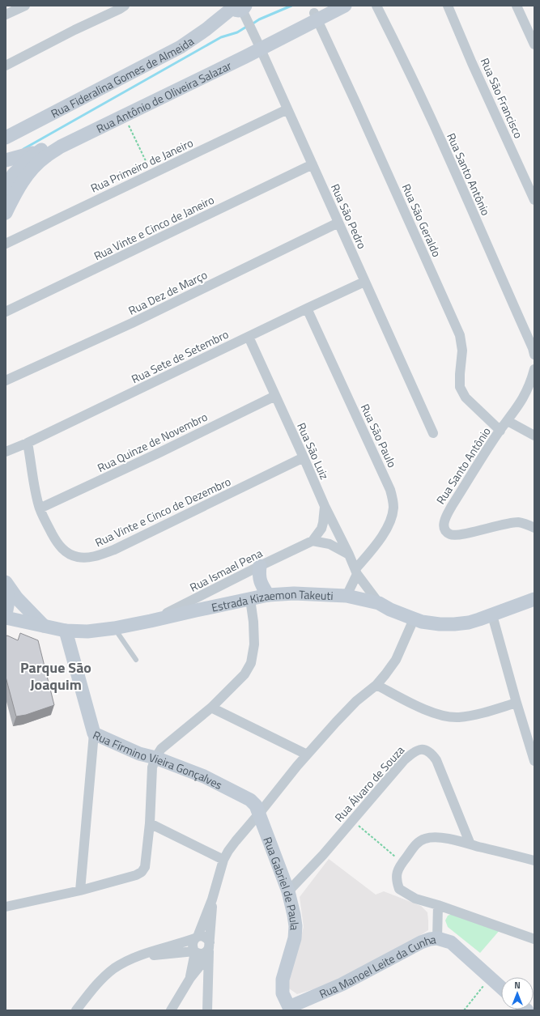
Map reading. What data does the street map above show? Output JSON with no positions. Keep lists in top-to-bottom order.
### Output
{
  "streets": {
    "street": [
      "Rua Fideralina Gomes de Almeida",
      "Rua Antônio de Oliveira Salazar",
      "Rua São Francisco",
      "Rua Primeiro de Janeiro",
      "Rua Santo Antônio",
      "Rua São Pedro",
      "Rua São Geraldo",
      "Rua Vinte e Cinco de Janeiro",
      "Rua Dez de Março",
      "Rua Sete de Setembro",
      "Rua São Paulo",
      "Rua Quinze de Novembro",
      "Rua São Luiz",
      "Rua Vinte e Cinco de Dezembro",
      "Rua Ismael Pena",
      "Estrada Kizaemon Takeuti",
      "Rua Firmino Vieira Gonçalves",
      "Rua Álvaro de Souza",
      "Rua Gabriel de Paula",
      "Rua Manoel Leite da Cunha"
    ]
  },
  "crossings": [
    ["Rua Fideralina Gomes de Almeida", "Rua São Pedro"],
    ["Rua Antônio de Oliveira Salazar", "Rua São Pedro"],
    ["Rua Antônio de Oliveira Salazar", "Rua São Geraldo"],
    ["Rua Primeiro de Janeiro", "Rua São Pedro"],
    ["Rua Santo Antônio", "Rua São Geraldo"],
    ["Rua São Pedro", "Rua Vinte e Cinco de Janeiro"],
    ["Rua São Pedro", "Rua Dez de Março"],
    ["Rua São Pedro", "Rua Sete de Setembro"],
    ["Rua Sete de Setembro", "Rua São Paulo"],
    ["Rua Sete de Setembro", "Rua São Luiz"],
    ["Rua Sete de Setembro", "Rua Vinte e Cinco de Dezembro"],
    ["Rua São Paulo", "Rua São Luiz"],
    ["Rua Quinze de Novembro", "Rua São Luiz"],
    ["Rua Quinze de Novembro", "Rua Vinte e Cinco de Dezembro"],
    ["Rua São Luiz", "Rua Vinte e Cinco de Dezembro"],
    ["Rua São Luiz", "Rua Ismael Pena"],
    ["Rua São Luiz", "Estrada Kizaemon Takeuti"],
    ["Rua Ismael Pena", "Estrada Kizaemon Takeuti"],
    ["Estrada Kizaemon Takeuti", "Rua Firmino Vieira Gonçalves"],
    ["Rua Firmino Vieira Gonçalves", "Rua Gabriel de Paula"],
    ["Rua Álvaro de Souza", "Rua Gabriel de Paula"],
    ["Rua Gabriel de Paula", "Rua Manoel Leite da Cunha"]
  ],
  "districts": ["Parque São Joaquim"],
  "north": "top"
}
